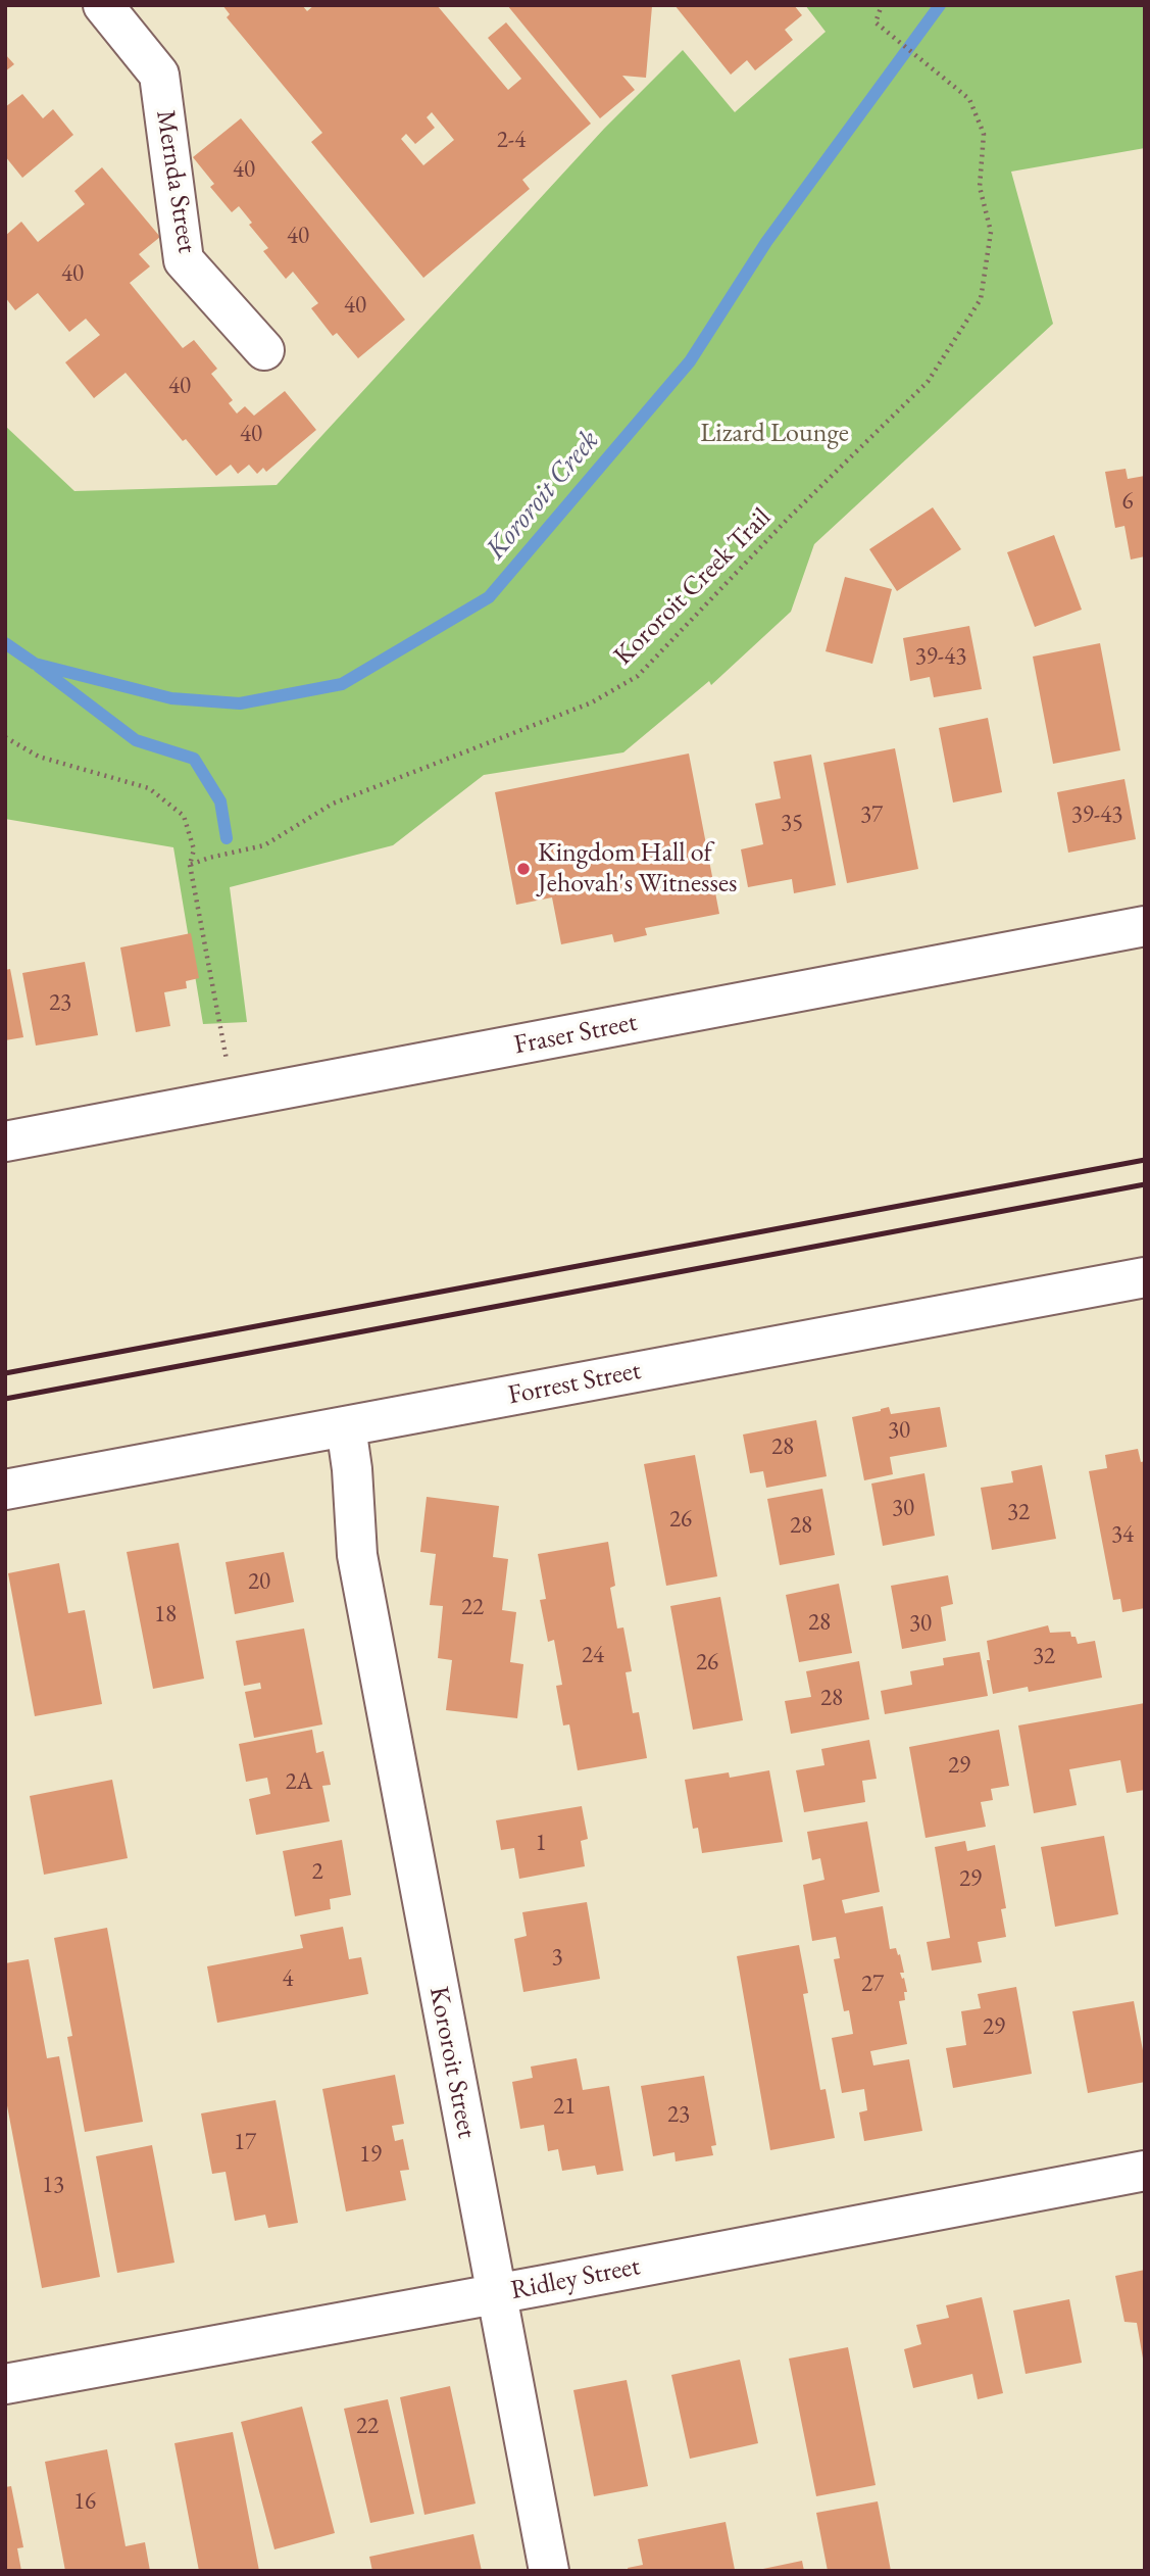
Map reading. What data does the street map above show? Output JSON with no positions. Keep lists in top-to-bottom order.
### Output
{
  "streets": {
    "street": [
      "Mernda Street",
      "Fraser Street",
      "Forrest Street",
      "Kororoit Street",
      "Ridley Street"
    ],
    "path": ["Kororoit Creek Trail"]
  },
  "crossings": [
    ["Forrest Street", "Kororoit Street"],
    ["Kororoit Street", "Ridley Street"]
  ],
  "water": ["Kororoit Creek"],
  "parks": ["Lizard Lounge"],
  "places": ["Kingdom Hall of Jehovah's Witnesses"],
  "house_numbers": [
    "2-4",
    "40",
    "40",
    "40",
    "40",
    "40",
    "40",
    "6",
    "39-43",
    "37",
    "39-43",
    "35",
    "23",
    "30",
    "28",
    "30",
    "32",
    "26",
    "28",
    "34",
    "20",
    "22",
    "18",
    "28",
    "30",
    "24",
    "32",
    "26",
    "28",
    "29",
    "2A",
    "1",
    "2",
    "29",
    "3",
    "4",
    "27",
    "29",
    "21",
    "23",
    "17",
    "19",
    "13",
    "22",
    "16"
  ]
}
